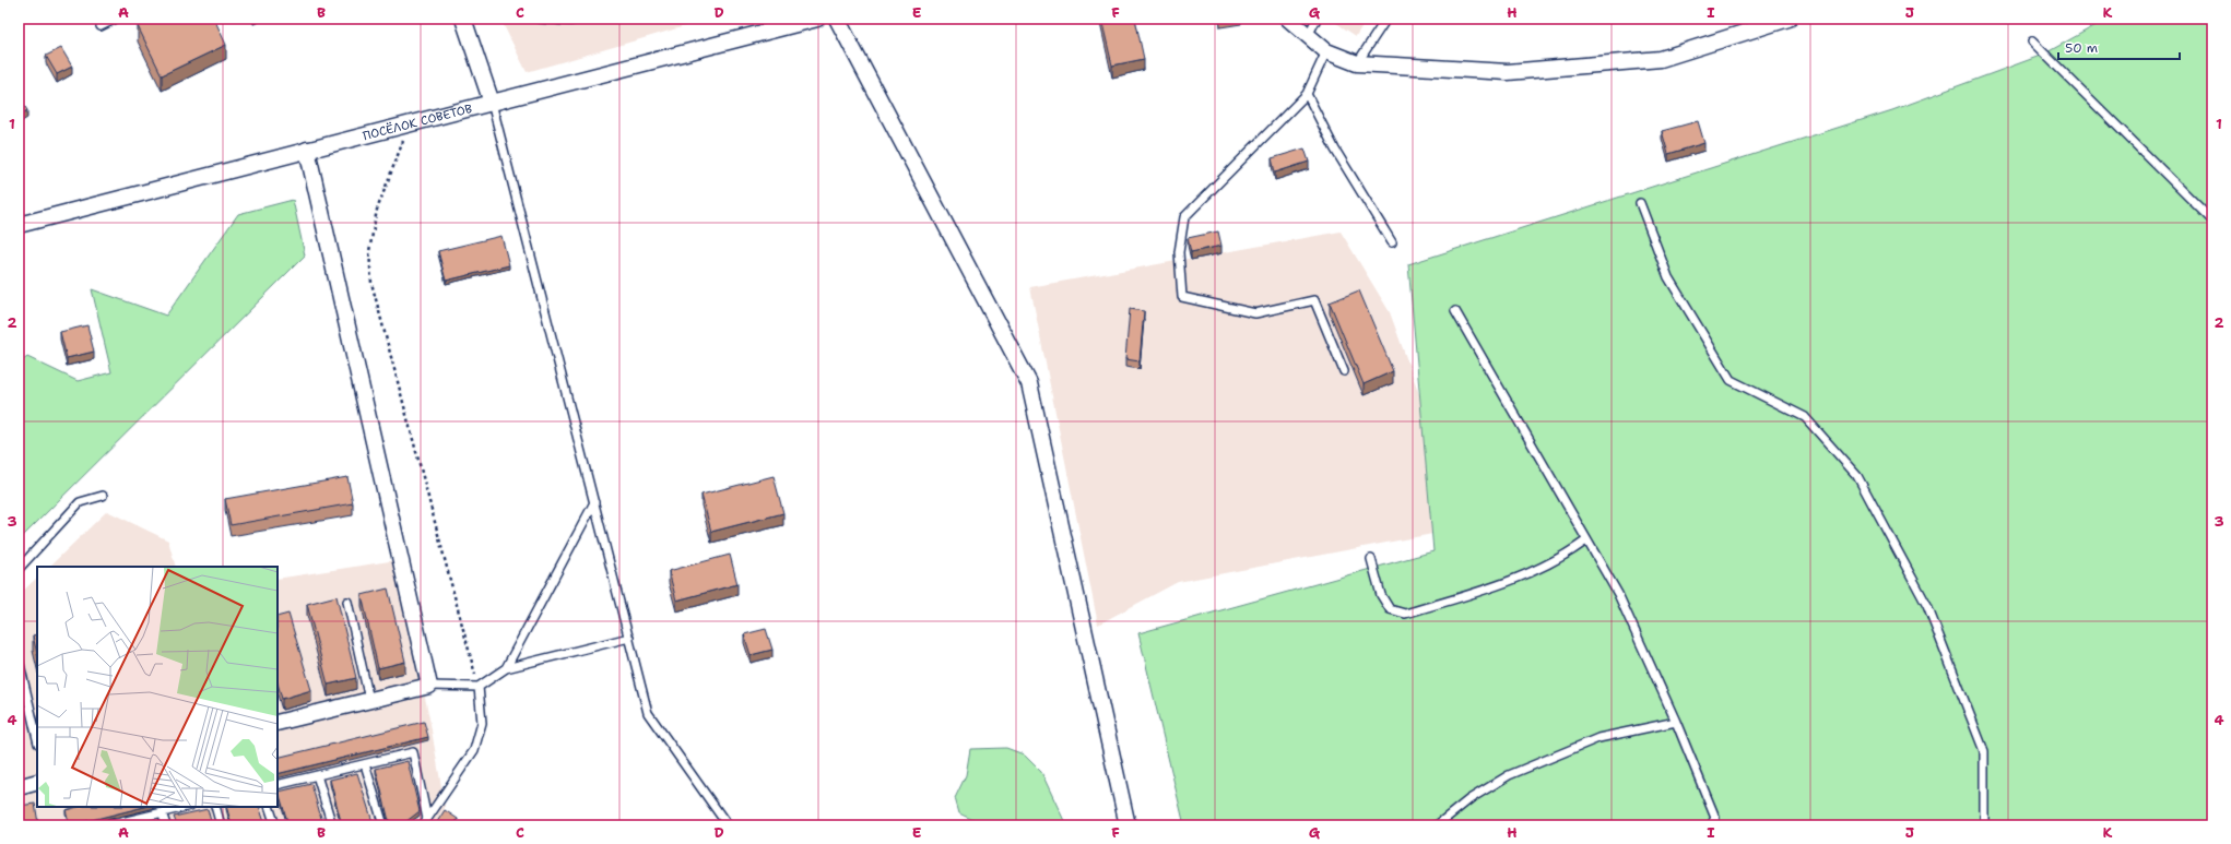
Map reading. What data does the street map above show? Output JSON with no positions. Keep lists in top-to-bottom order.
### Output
{
  "streets": {
    "street": ["ПОСЁЛОК СОВЕТОВ"]
  },
  "scale_bar": "50 m",
  "grid": {
    "columns": [
      "A",
      "B",
      "C",
      "D",
      "E",
      "F",
      "G",
      "H",
      "I",
      "J",
      "K"
    ],
    "rows": [
      "1",
      "2",
      "3",
      "4"
    ]
  }
}
